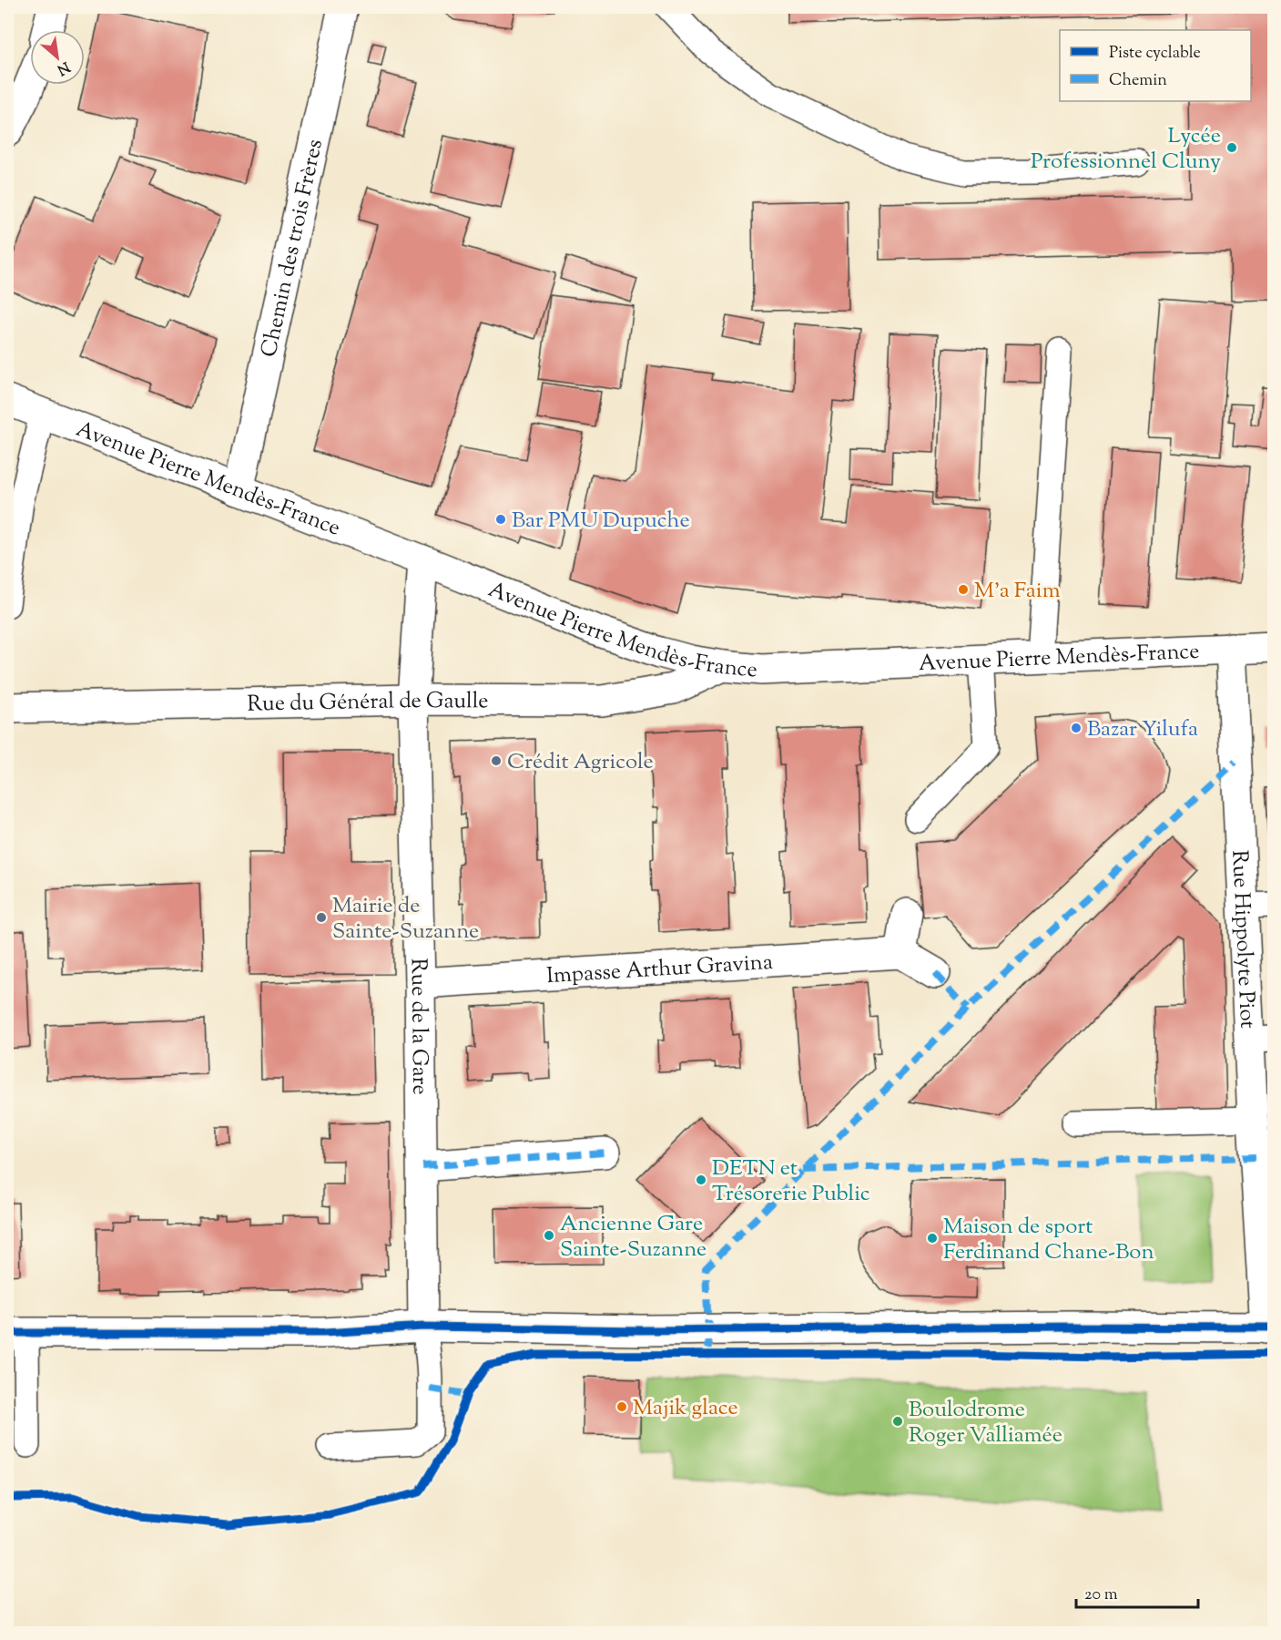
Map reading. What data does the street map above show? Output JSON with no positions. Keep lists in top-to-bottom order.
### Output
{
  "streets": {
    "street": [
      "Chemin des trois Frères",
      "Avenue Pierre Mendès-France",
      "Rue du Général de Gaulle",
      "Rue Hippolyte Piot",
      "Impasse Arthur Gravina",
      "Rue de la Gare"
    ]
  },
  "crossings": [
    ["Chemin des trois Frères", "Avenue Pierre Mendès-France"],
    ["Avenue Pierre Mendès-France", "Rue du Général de Gaulle"],
    ["Avenue Pierre Mendès-France", "Rue Hippolyte Piot"],
    ["Avenue Pierre Mendès-France", "Rue de la Gare"],
    ["Rue du Général de Gaulle", "Rue de la Gare"],
    ["Impasse Arthur Gravina", "Rue de la Gare"]
  ],
  "places": [
    "Lycée Professionnel Cluny",
    "Bar PMU Dupuche",
    "M'a Faim",
    "Bazar Yilufa",
    "Crédit Agricole",
    "Mairie de Sainte-Suzanne",
    "DETN et Trésorerie Public",
    "Ancienne Gare Sainte-Suzanne",
    "Maison de sport Ferdinand Chane-Bon",
    "Majik glace",
    "Boulodrome Roger Valliamée"
  ],
  "legend": ["Piste cyclable", "Chemin"],
  "scale_bar": "20 m",
  "north": "bottom right"
}
